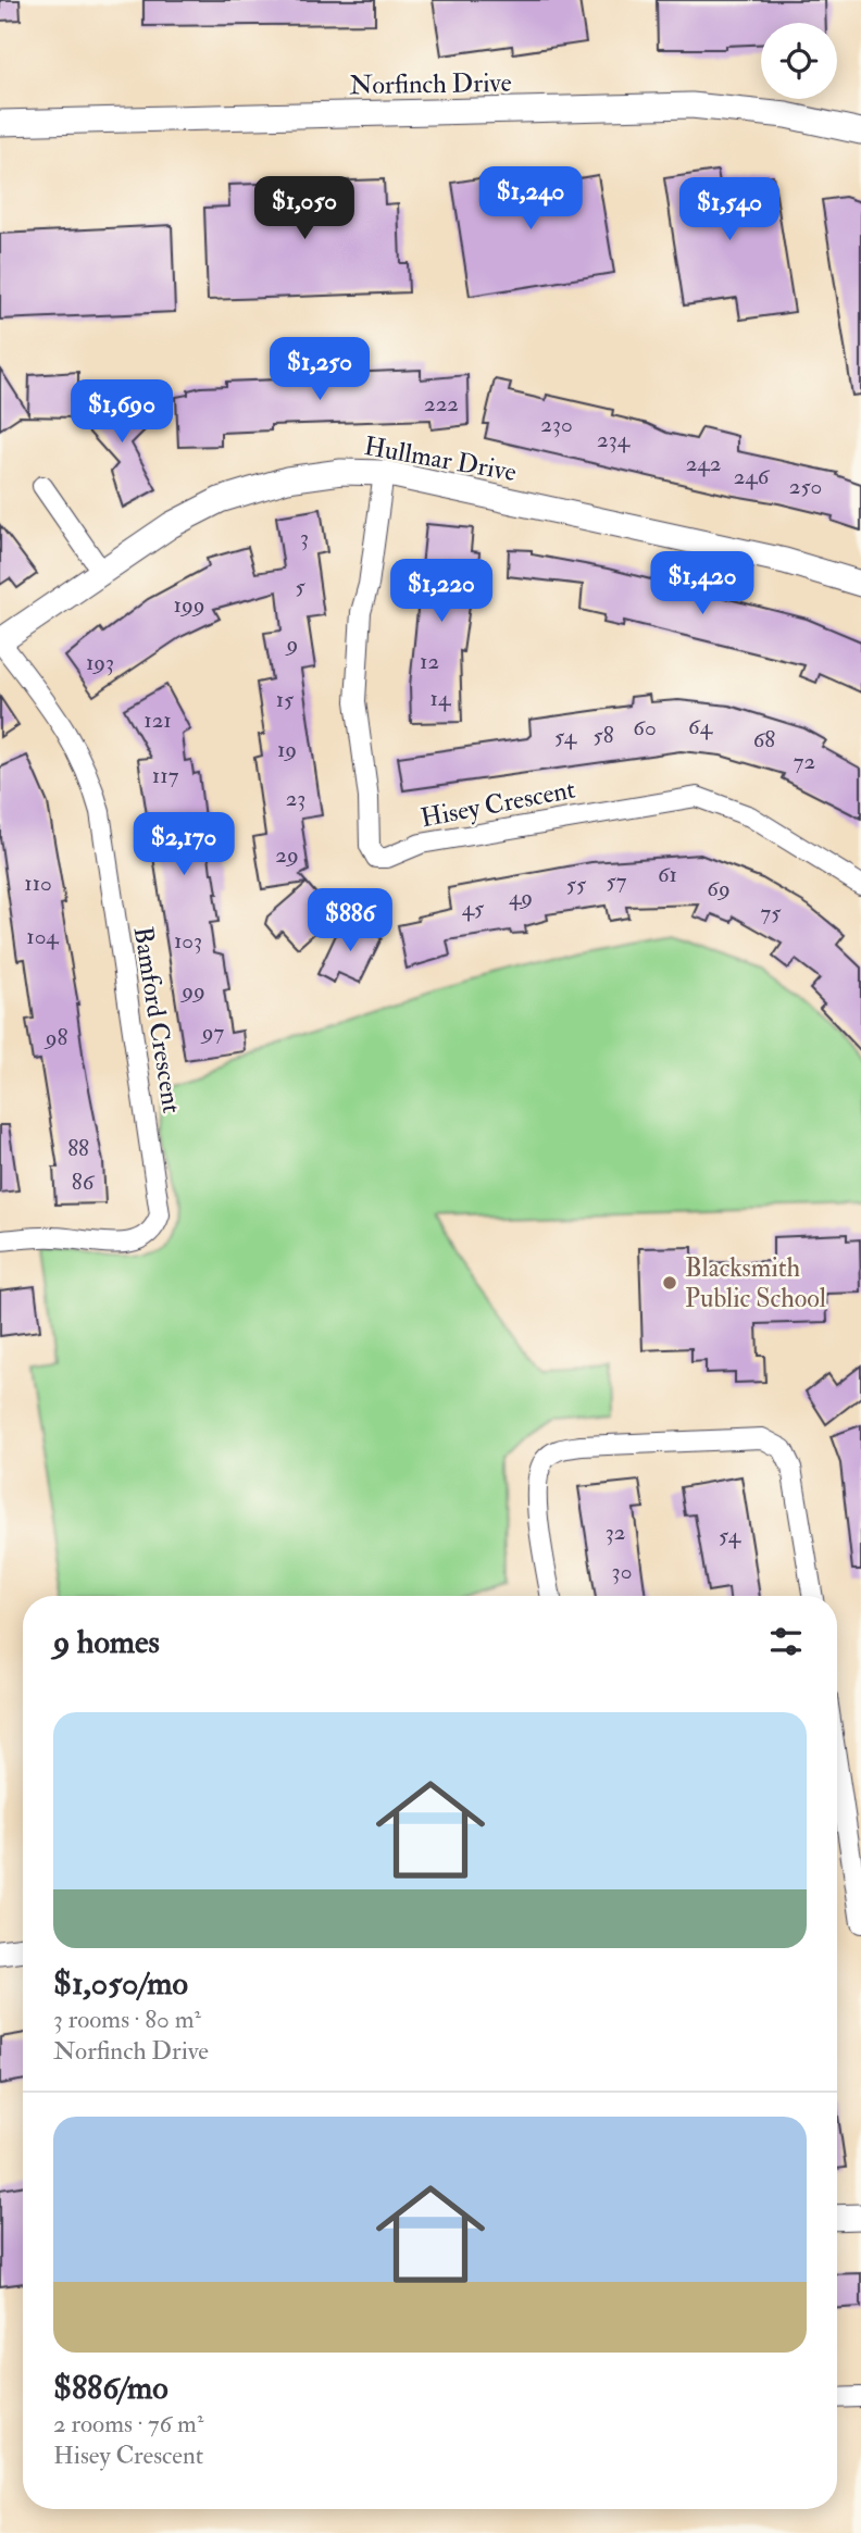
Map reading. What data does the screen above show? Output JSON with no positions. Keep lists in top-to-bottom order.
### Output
{
  "streets": {
    "street": [
      "Norfinch Drive",
      "Hullmar Drive",
      "Hisey Crescent",
      "Bamford Crescent"
    ]
  },
  "crossings": [
    ["Hullmar Drive", "Hisey Crescent"],
    ["Hullmar Drive", "Bamford Crescent"]
  ],
  "places": ["Blacksmith Public School"],
  "house_numbers": [
    "222",
    "230",
    "234",
    "242",
    "246",
    "250",
    "3",
    "5",
    "199",
    "9",
    "12",
    "193",
    "14",
    "15",
    "121",
    "64",
    "60",
    "58",
    "54",
    "68",
    "19",
    "72",
    "117",
    "23",
    "29",
    "61",
    "57",
    "110",
    "55",
    "69",
    "49",
    "45",
    "75",
    "104",
    "103",
    "99",
    "97",
    "98",
    "88",
    "86",
    "32",
    "54",
    "30"
  ],
  "page": {
    "price": [
      "$1,240",
      "$1,050",
      "$1,540",
      "$1,250",
      "$1,690",
      "$1,420",
      "$1,220",
      "$2,170",
      "$886"
    ],
    "heading": "9 homes",
    "list": [
      {
        "name": "$1,050/mo",
        "note": "3 rooms · 80 m² · Norfinch Drive"
      },
      {
        "name": "$886/mo",
        "note": "2 rooms · 76 m² · Hisey Crescent"
      }
    ]
  }
}
